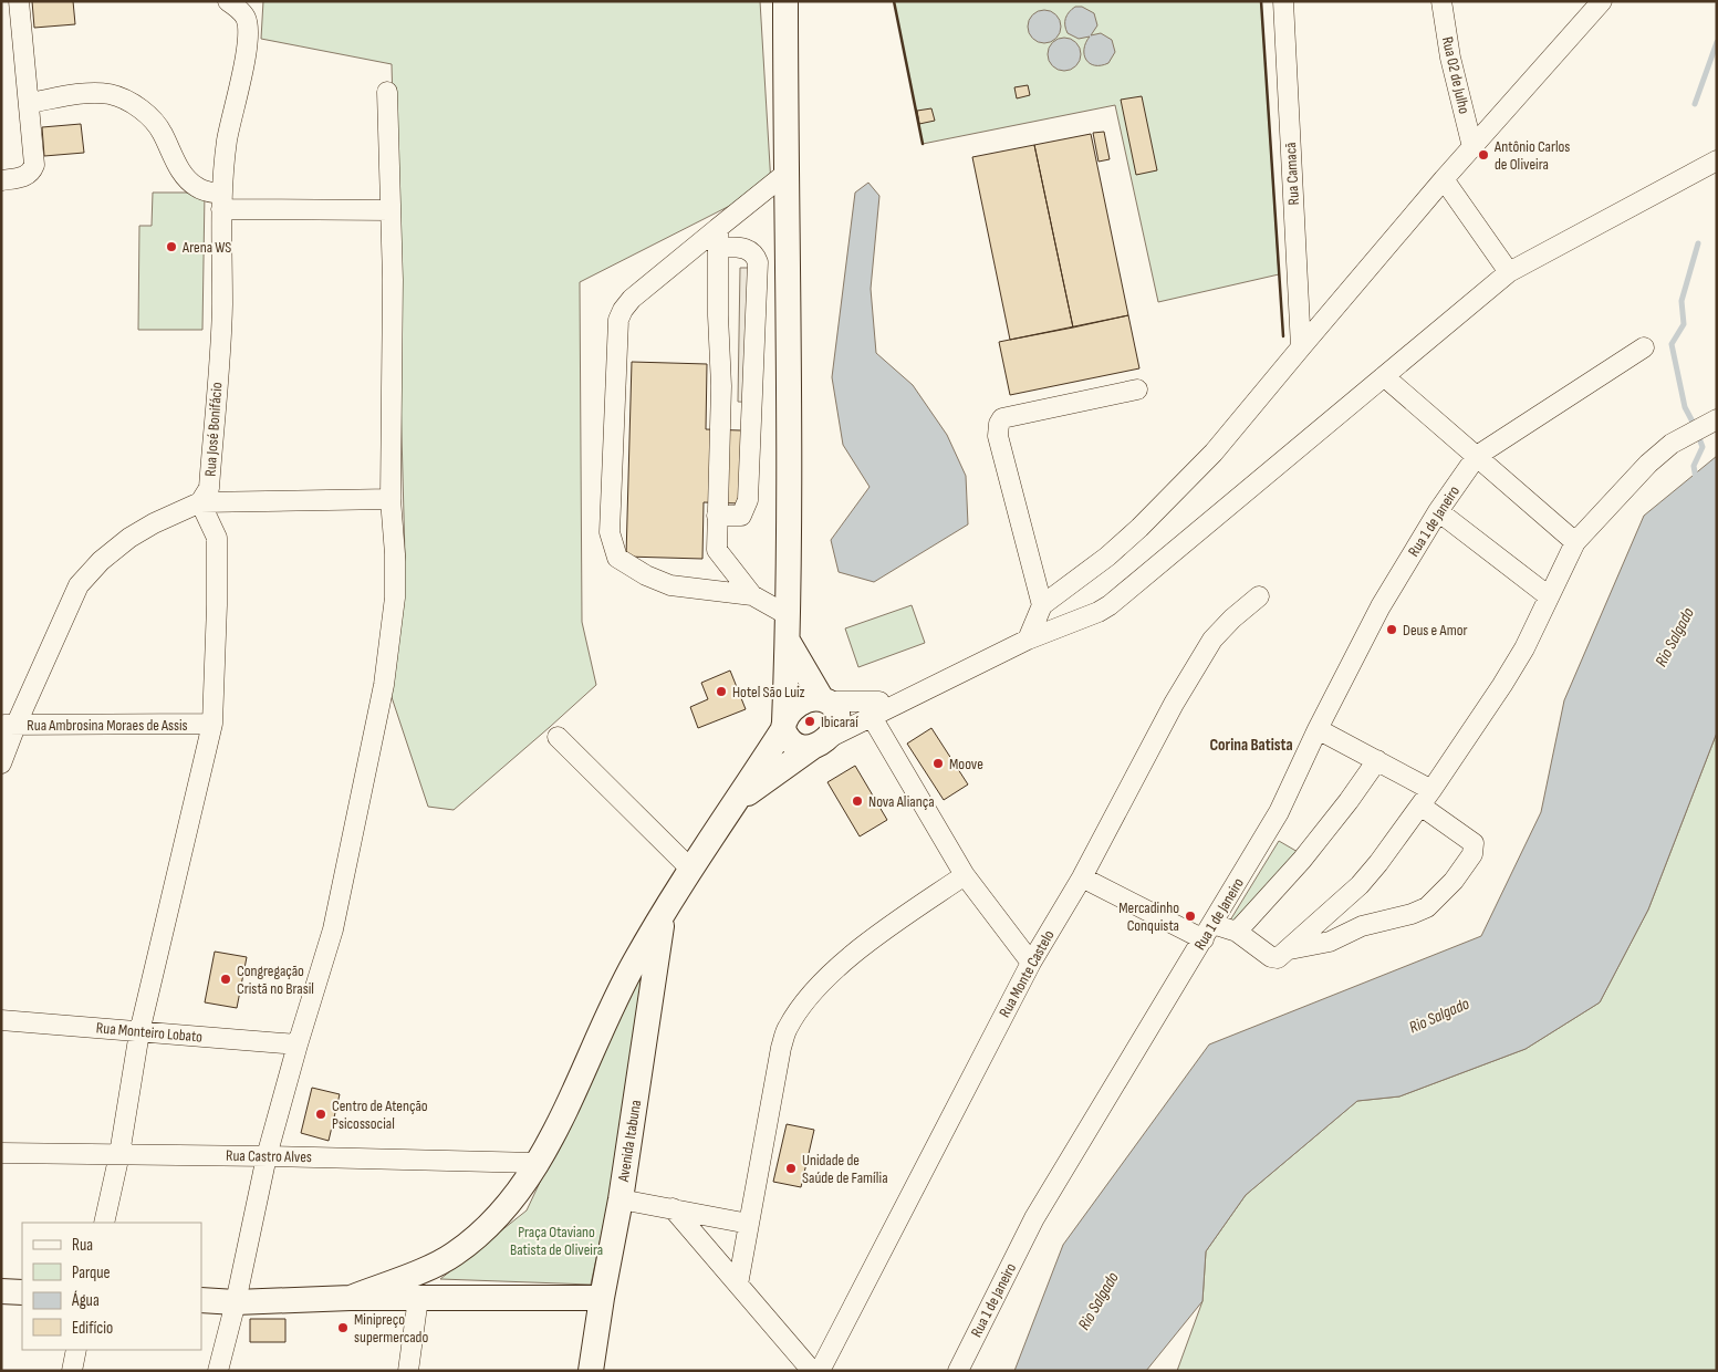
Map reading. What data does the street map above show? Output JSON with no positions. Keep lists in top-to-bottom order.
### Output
{
  "streets": {
    "main road": ["Avenida Itabuna"],
    "street": [
      "Rua 02 de Julho",
      "Rua Camacã",
      "Rua José Bonifácio",
      "Rua 1 de Janeiro",
      "Rua Ambrosina Moraes de Assis",
      "Rua Monte Castelo",
      "Rua Monteiro Lobato",
      "Rua Castro Alves"
    ]
  },
  "districts": ["Corina Batista"],
  "water": ["Rio Salgado"],
  "parks": ["Praça Otaviano Batista de Oliveira"],
  "places": [
    "Antônio Carlos de Oliveira",
    "Arena WS",
    "Deus e Amor",
    "Hotel São Luiz",
    "Ibicaraí",
    "Moove",
    "Nova Aliança",
    "Mercadinho Conquista",
    "Congregação Cristã no Brasil",
    "Centro de Atenção Psicossocial",
    "Unidade de Saúde de Família",
    "Minipreço supermercado"
  ],
  "legend": [
    "Rua",
    "Parque",
    "Água",
    "Edifício"
  ]
}
